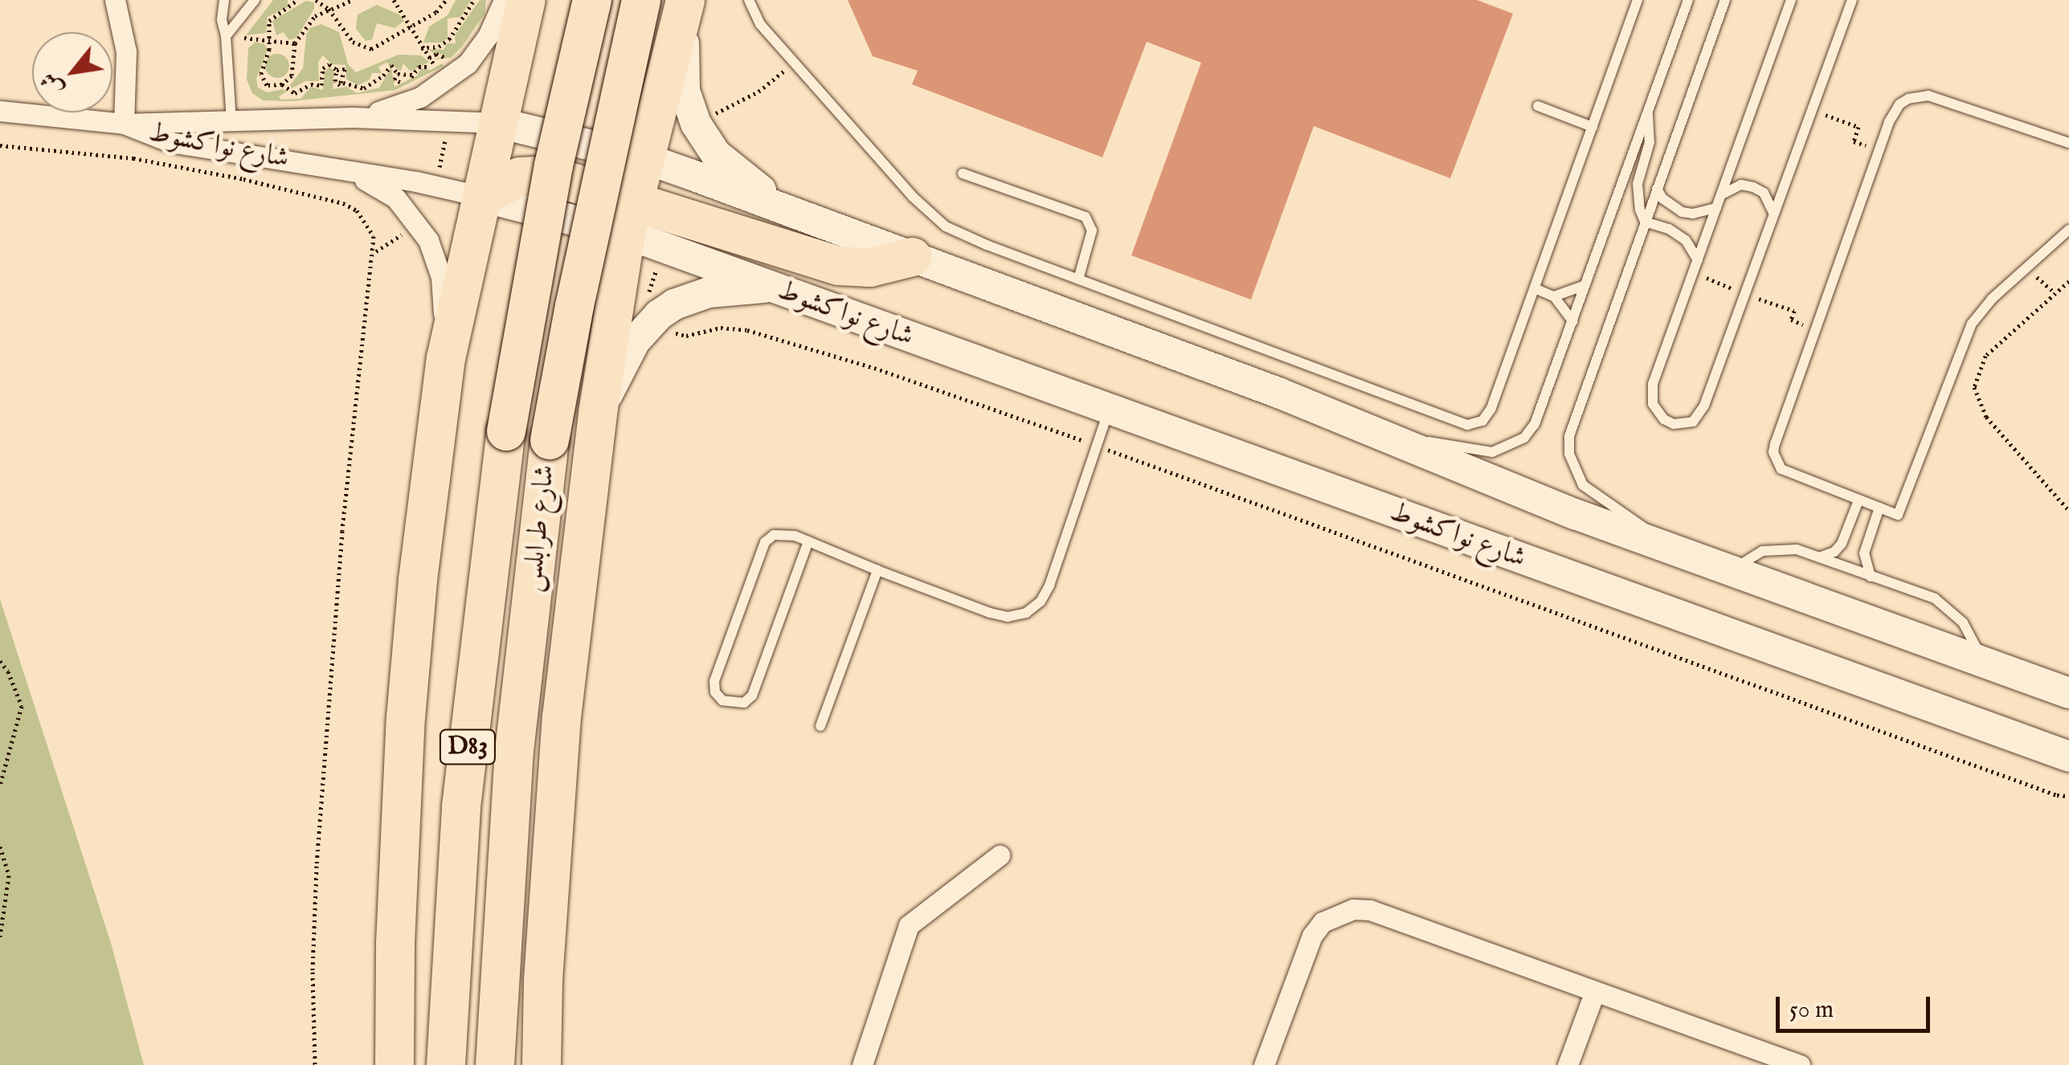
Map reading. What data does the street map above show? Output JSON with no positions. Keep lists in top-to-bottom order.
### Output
{
  "streets": {
    "highway": ["شارع طرابلس", "D83"],
    "street": ["شارع نواكشوط"]
  },
  "scale_bar": "50 m",
  "north": "bottom left"
}
